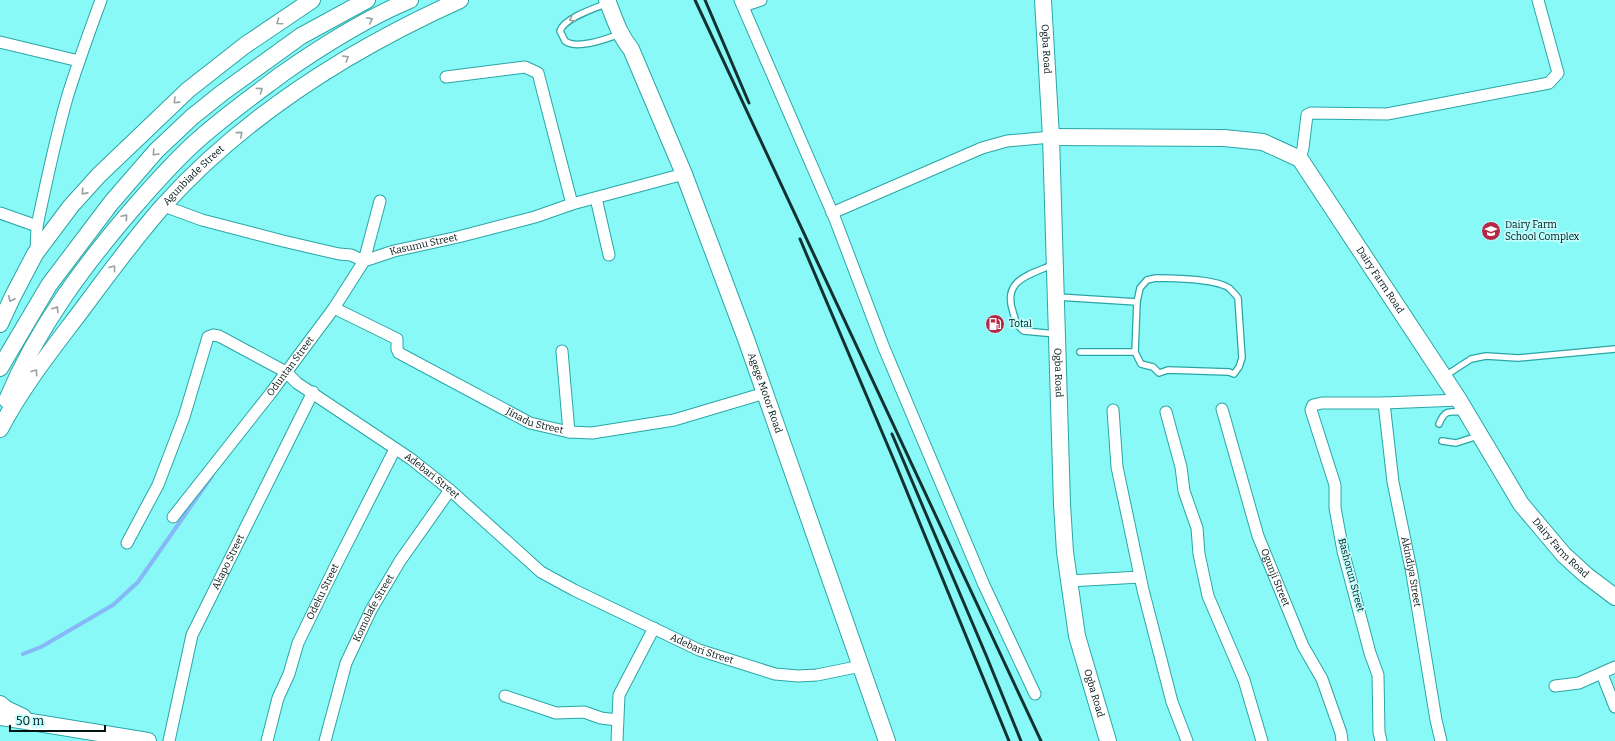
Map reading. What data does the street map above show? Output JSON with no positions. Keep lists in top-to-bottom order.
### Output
{
  "streets": {
    "main road": [
      "Ogba Road",
      "Agunbiade Street",
      "Dairy Farm Road",
      "Agege Motor Road"
    ],
    "street": [
      "Kasumu Street",
      "Oduntan Street",
      "Jinadu Street",
      "Adebari Street",
      "Akapo Street",
      "Akindiya Street",
      "Bashorun Street",
      "Ogunji Street",
      "Odeku Street",
      "Komolafe Street"
    ]
  },
  "crossings": [
    ["Kasumu Street", "Oduntan Street"],
    ["Kasumu Street", "Agege Motor Road"],
    ["Oduntan Street", "Jinadu Street"],
    ["Oduntan Street", "Adebari Street"],
    ["Agege Motor Road", "Jinadu Street"],
    ["Agege Motor Road", "Adebari Street"],
    ["Adebari Street", "Akapo Street"],
    ["Adebari Street", "Odeku Street"],
    ["Adebari Street", "Komolafe Street"],
    ["Akindiya Street", "Bashorun Street"]
  ],
  "places": {
    "school or university": ["Dairy Farm School Complex"],
    "fuel station": ["Total"]
  },
  "scale_bar": "50 m"
}
